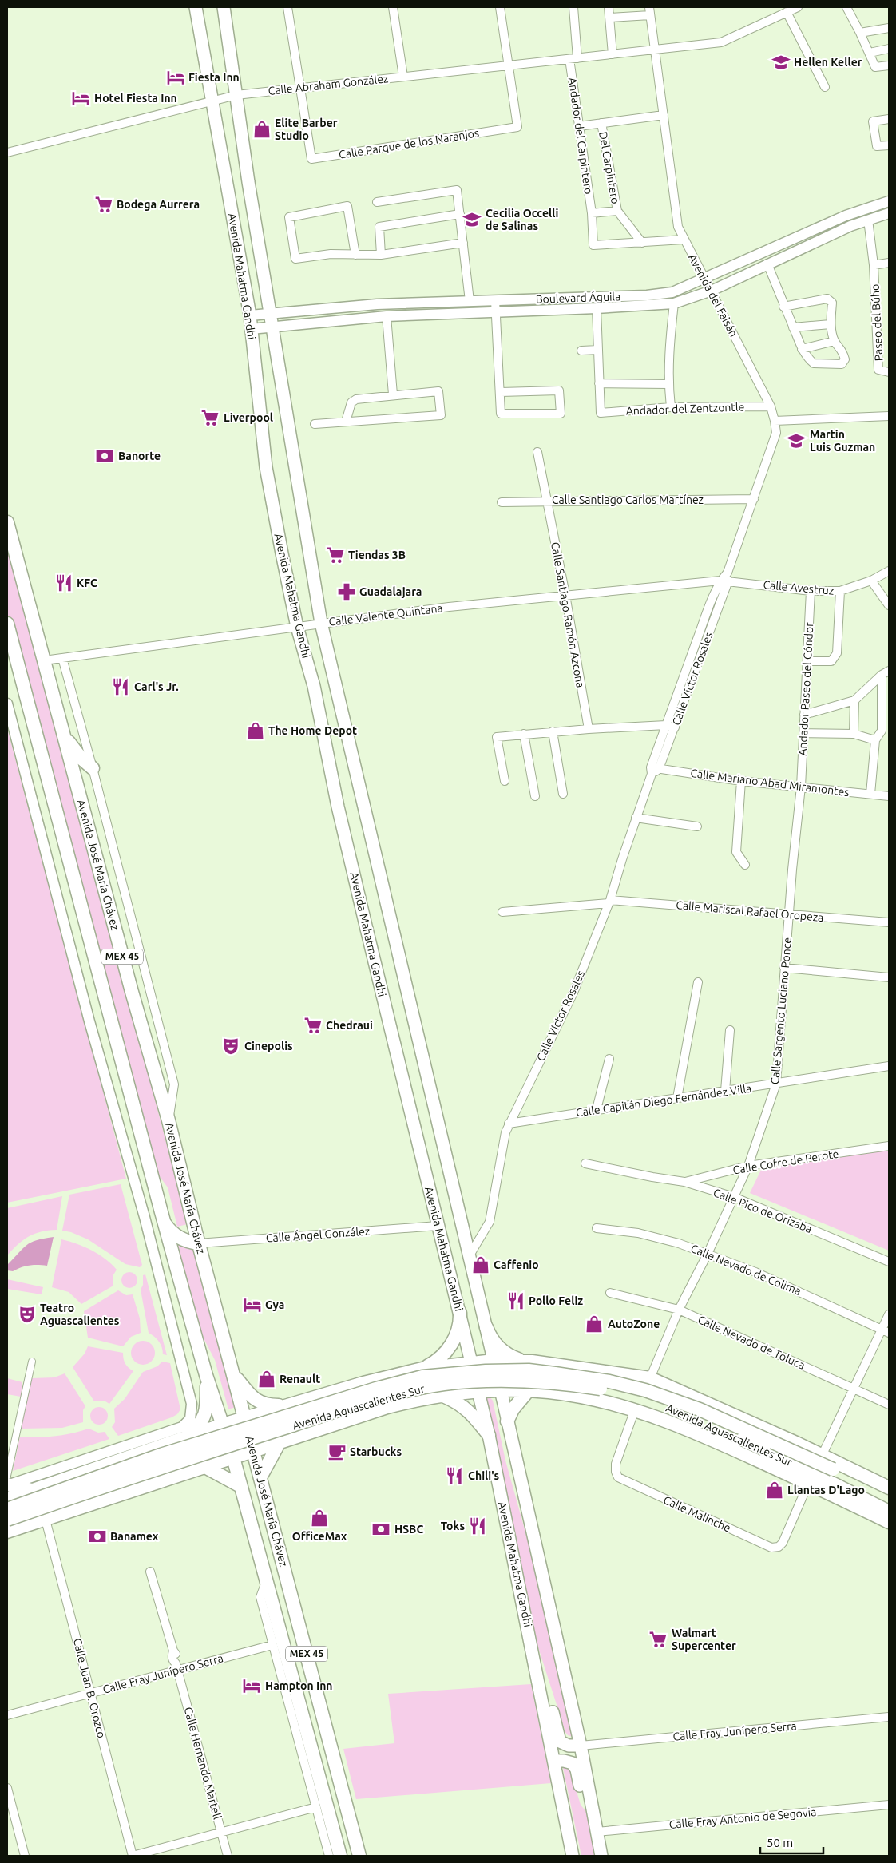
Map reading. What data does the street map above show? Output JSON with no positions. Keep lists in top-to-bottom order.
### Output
{
  "streets": {
    "main road": [
      "Avenida Mahatma Gandhi",
      "Avenida José María Chávez",
      "MEX 45",
      "Avenida Aguascalientes Sur"
    ],
    "street": [
      "Calle Abraham González",
      "Andador del Carpintero",
      "Calle Parque de los Naranjos",
      "Del Carpintero",
      "Avenida del Faisán",
      "Boulevard Águila",
      "Paseo del Búho",
      "Andador del Zentzontle",
      "Calle Santiago Carlos Martínez",
      "Calle Avestruz",
      "Calle Valente Quintana",
      "Calle Santiago Ramón Azcona",
      "Calle Víctor Rosales",
      "Andador Paseo del Cóndor",
      "Calle Mariano Abad Miramontes",
      "Calle Mariscal Rafael Oropeza",
      "Calle Sargento Luciano Ponce",
      "Calle Capitán Diego Fernández Villa",
      "Calle Cofre de Perote",
      "Calle Pico de Orizaba",
      "Calle Ángel González",
      "Calle Nevado de Colima",
      "Calle Nevado de Toluca",
      "Calle Malinche",
      "Calle Fray Junípero Serra",
      "Calle Juan B. Orozco",
      "Calle Hernando Martell",
      "Calle Fray Antonio de Segovia"
    ]
  },
  "crossings": [
    ["Calle Abraham González", "Andador del Carpintero"],
    ["Calle Abraham González", "Calle Parque de los Naranjos"],
    ["Calle Abraham González", "Avenida Mahatma Gandhi"],
    ["Calle Abraham González", "Avenida del Faisán"],
    ["Andador del Carpintero", "Del Carpintero"],
    ["Del Carpintero", "Avenida del Faisán"],
    ["Avenida Mahatma Gandhi", "Boulevard Águila"],
    ["Avenida Mahatma Gandhi", "Calle Valente Quintana"],
    ["Avenida Mahatma Gandhi", "Calle Víctor Rosales"],
    ["Avenida Mahatma Gandhi", "Calle Ángel González"],
    ["Avenida Mahatma Gandhi", "Avenida Aguascalientes Sur"],
    ["Avenida Mahatma Gandhi", "Calle Fray Junípero Serra"],
    ["Avenida Mahatma Gandhi", "Calle Fray Antonio de Segovia"],
    ["Avenida del Faisán", "Boulevard Águila"],
    ["Avenida del Faisán", "Andador del Zentzontle"],
    ["Avenida del Faisán", "Calle Santiago Carlos Martínez"],
    ["Avenida del Faisán", "Calle Avestruz"],
    ["Avenida del Faisán", "Calle Valente Quintana"],
    ["Avenida del Faisán", "Calle Víctor Rosales"],
    ["Calle Santiago Carlos Martínez", "Calle Santiago Ramón Azcona"],
    ["Calle Avestruz", "Calle Valente Quintana"],
    ["Calle Avestruz", "Calle Víctor Rosales"],
    ["Calle Avestruz", "Andador Paseo del Cóndor"],
    ["Calle Valente Quintana", "Calle Santiago Ramón Azcona"],
    ["Calle Valente Quintana", "Calle Víctor Rosales"],
    ["Calle Valente Quintana", "Avenida José María Chávez"],
    ["Calle Víctor Rosales", "Calle Mariano Abad Miramontes"],
    ["Calle Víctor Rosales", "Calle Mariscal Rafael Oropeza"],
    ["Calle Víctor Rosales", "Calle Capitán Diego Fernández Villa"],
    ["Andador Paseo del Cóndor", "Calle Mariano Abad Miramontes"],
    ["Andador Paseo del Cóndor", "Calle Sargento Luciano Ponce"],
    ["Calle Mariano Abad Miramontes", "Calle Sargento Luciano Ponce"],
    ["Avenida José María Chávez", "Calle Ángel González"],
    ["Avenida José María Chávez", "Avenida Aguascalientes Sur"],
    ["Avenida José María Chávez", "Calle Fray Junípero Serra"],
    ["Calle Mariscal Rafael Oropeza", "Calle Sargento Luciano Ponce"],
    ["Calle Sargento Luciano Ponce", "Calle Capitán Diego Fernández Villa"],
    ["Calle Sargento Luciano Ponce", "Calle Cofre de Perote"],
    ["Calle Sargento Luciano Ponce", "Calle Pico de Orizaba"],
    ["Calle Sargento Luciano Ponce", "Calle Nevado de Colima"],
    ["Calle Sargento Luciano Ponce", "Calle Nevado de Toluca"],
    ["Calle Sargento Luciano Ponce", "Avenida Aguascalientes Sur"],
    ["Calle Cofre de Perote", "Calle Pico de Orizaba"],
    ["Avenida Aguascalientes Sur", "Calle Malinche"],
    ["Avenida Aguascalientes Sur", "Calle Juan B. Orozco"],
    ["Calle Fray Junípero Serra", "Calle Juan B. Orozco"],
    ["Calle Fray Junípero Serra", "Calle Hernando Martell"]
  ],
  "places": {
    "school or university": ["Hellen Keller", "Cecilia Occelli de Salinas", "Martin Luis Guzman"],
    "hotel": [
      "Fiesta Inn",
      "Hotel Fiesta Inn",
      "Gya",
      "Hampton Inn"
    ],
    "shop": [
      "Elite Barber Studio",
      "The Home Depot",
      "Caffenio",
      "AutoZone",
      "Renault",
      "Llantas D'Lago",
      "OfficeMax"
    ],
    "supermarket": [
      "Bodega Aurrera",
      "Liverpool",
      "Tiendas 3B",
      "Chedraui",
      "Walmart Supercenter"
    ],
    "bank": ["Banorte", "HSBC", "Banamex"],
    "restaurant": [
      "KFC",
      "Carl's Jr.",
      "Pollo Feliz",
      "Chili's",
      "Toks"
    ],
    "pharmacy": ["Guadalajara"],
    "theatre": ["Cinepolis", "Teatro Aguascalientes"],
    "cafe": ["Starbucks"]
  },
  "scale_bar": "50 m"
}
